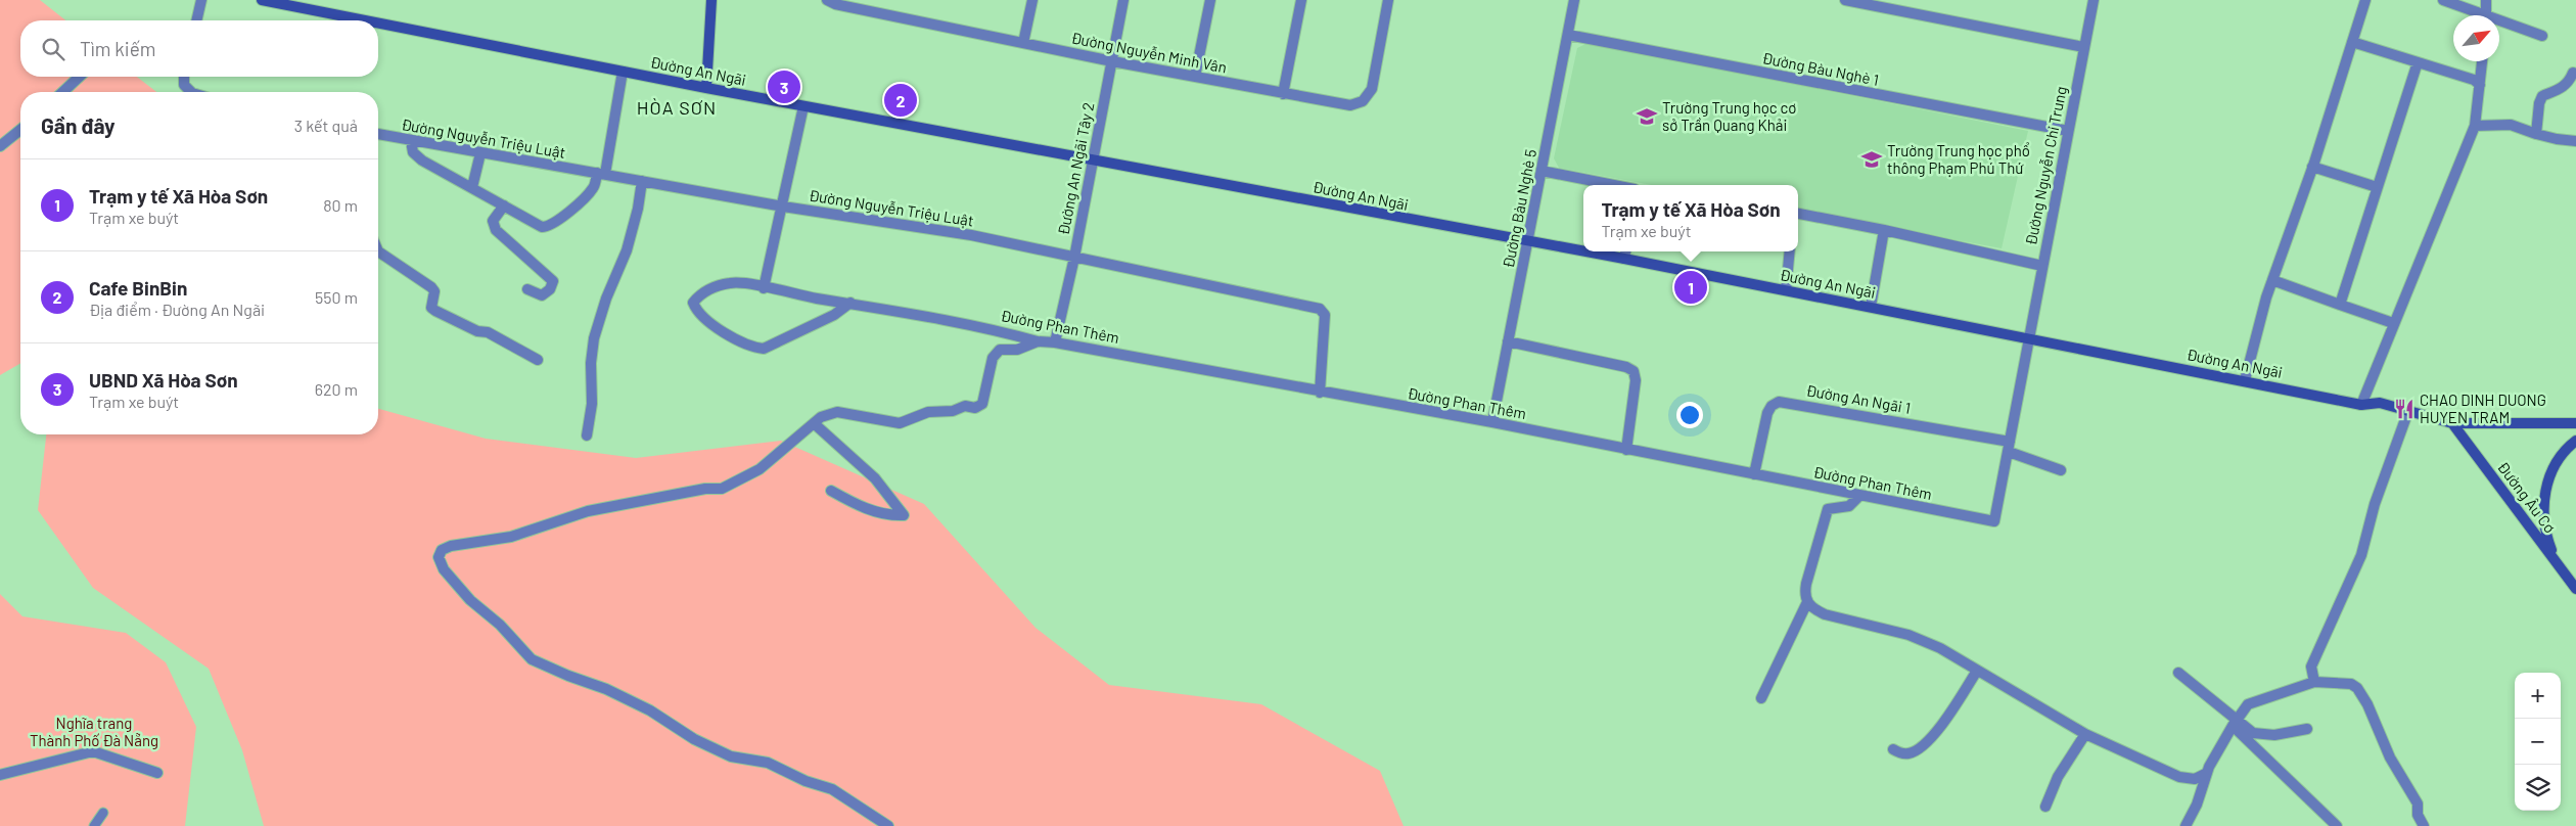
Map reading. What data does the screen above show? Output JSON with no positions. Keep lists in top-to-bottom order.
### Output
{
  "streets": {
    "main road": ["Đường An Ngãi", "Đường Âu Cơ"],
    "street": [
      "Đường Nguyễn Minh Vân",
      "Đường Bàu Nghè 1",
      "Đường Nguyễn Triệu Luật",
      "Đường Nguyễn Chí Trung",
      "Đường An Ngãi Tây 2",
      "Đường Bàu Nghè 5",
      "Đường Phan Thêm",
      "Đường An Ngãi 1"
    ]
  },
  "crossings": [
    ["Đường Nguyễn Minh Vân", "Đường An Ngãi Tây 2"],
    ["Đường Bàu Nghè 1", "Đường Nguyễn Chí Trung"],
    ["Đường Bàu Nghè 1", "Đường Bàu Nghè 5"],
    ["Đường An Ngãi", "Đường Nguyễn Chí Trung"],
    ["Đường An Ngãi", "Đường An Ngãi Tây 2"],
    ["Đường An Ngãi", "Đường Bàu Nghè 5"],
    ["Đường An Ngãi", "Đường Phan Thêm"],
    ["Đường An Ngãi", "Đường Âu Cơ"],
    ["Đường Nguyễn Triệu Luật", "Đường An Ngãi Tây 2"],
    ["Đường Nguyễn Triệu Luật", "Đường Phan Thêm"],
    ["Đường Nguyễn Chí Trung", "Đường Phan Thêm"],
    ["Đường An Ngãi Tây 2", "Đường Phan Thêm"],
    ["Đường Bàu Nghè 5", "Đường Phan Thêm"],
    ["Đường Phan Thêm", "Đường An Ngãi 1"]
  ],
  "districts": ["HÒA SƠN"],
  "parks": ["Nghĩa trang Thành Phố Đà Nẵng"],
  "places": {
    "school or university": ["Trường Trung học cơ sở Trần Quang Khải", "Trường Trung học phổ thông Phạm Phú Thứ"],
    "restaurant": ["CHAO DINH DUONG HUYEN TRAM"]
  },
  "north": "top right",
  "page": {
    "search": "Tìm kiếm",
    "pins": ["3", "2", "1"],
    "heading": ["Gần đây", "3 kết quả"],
    "list": [
      {
        "mark": "1",
        "name": "Trạm y tế Xã Hòa Sơn",
        "note": "Trạm xe buýt",
        "value": "80 m"
      },
      {
        "mark": "2",
        "name": "Cafe BinBin",
        "note": "Địa điểm · Đường An Ngãi",
        "value": "550 m"
      },
      {
        "mark": "3",
        "name": "UBND Xã Hòa Sơn",
        "note": "Trạm xe buýt",
        "value": "620 m"
      }
    ],
    "popup": ["Trạm y tế Xã Hòa Sơn", "Trạm xe buýt"],
    "map_buttons": ["+", "−"]
  }
}
